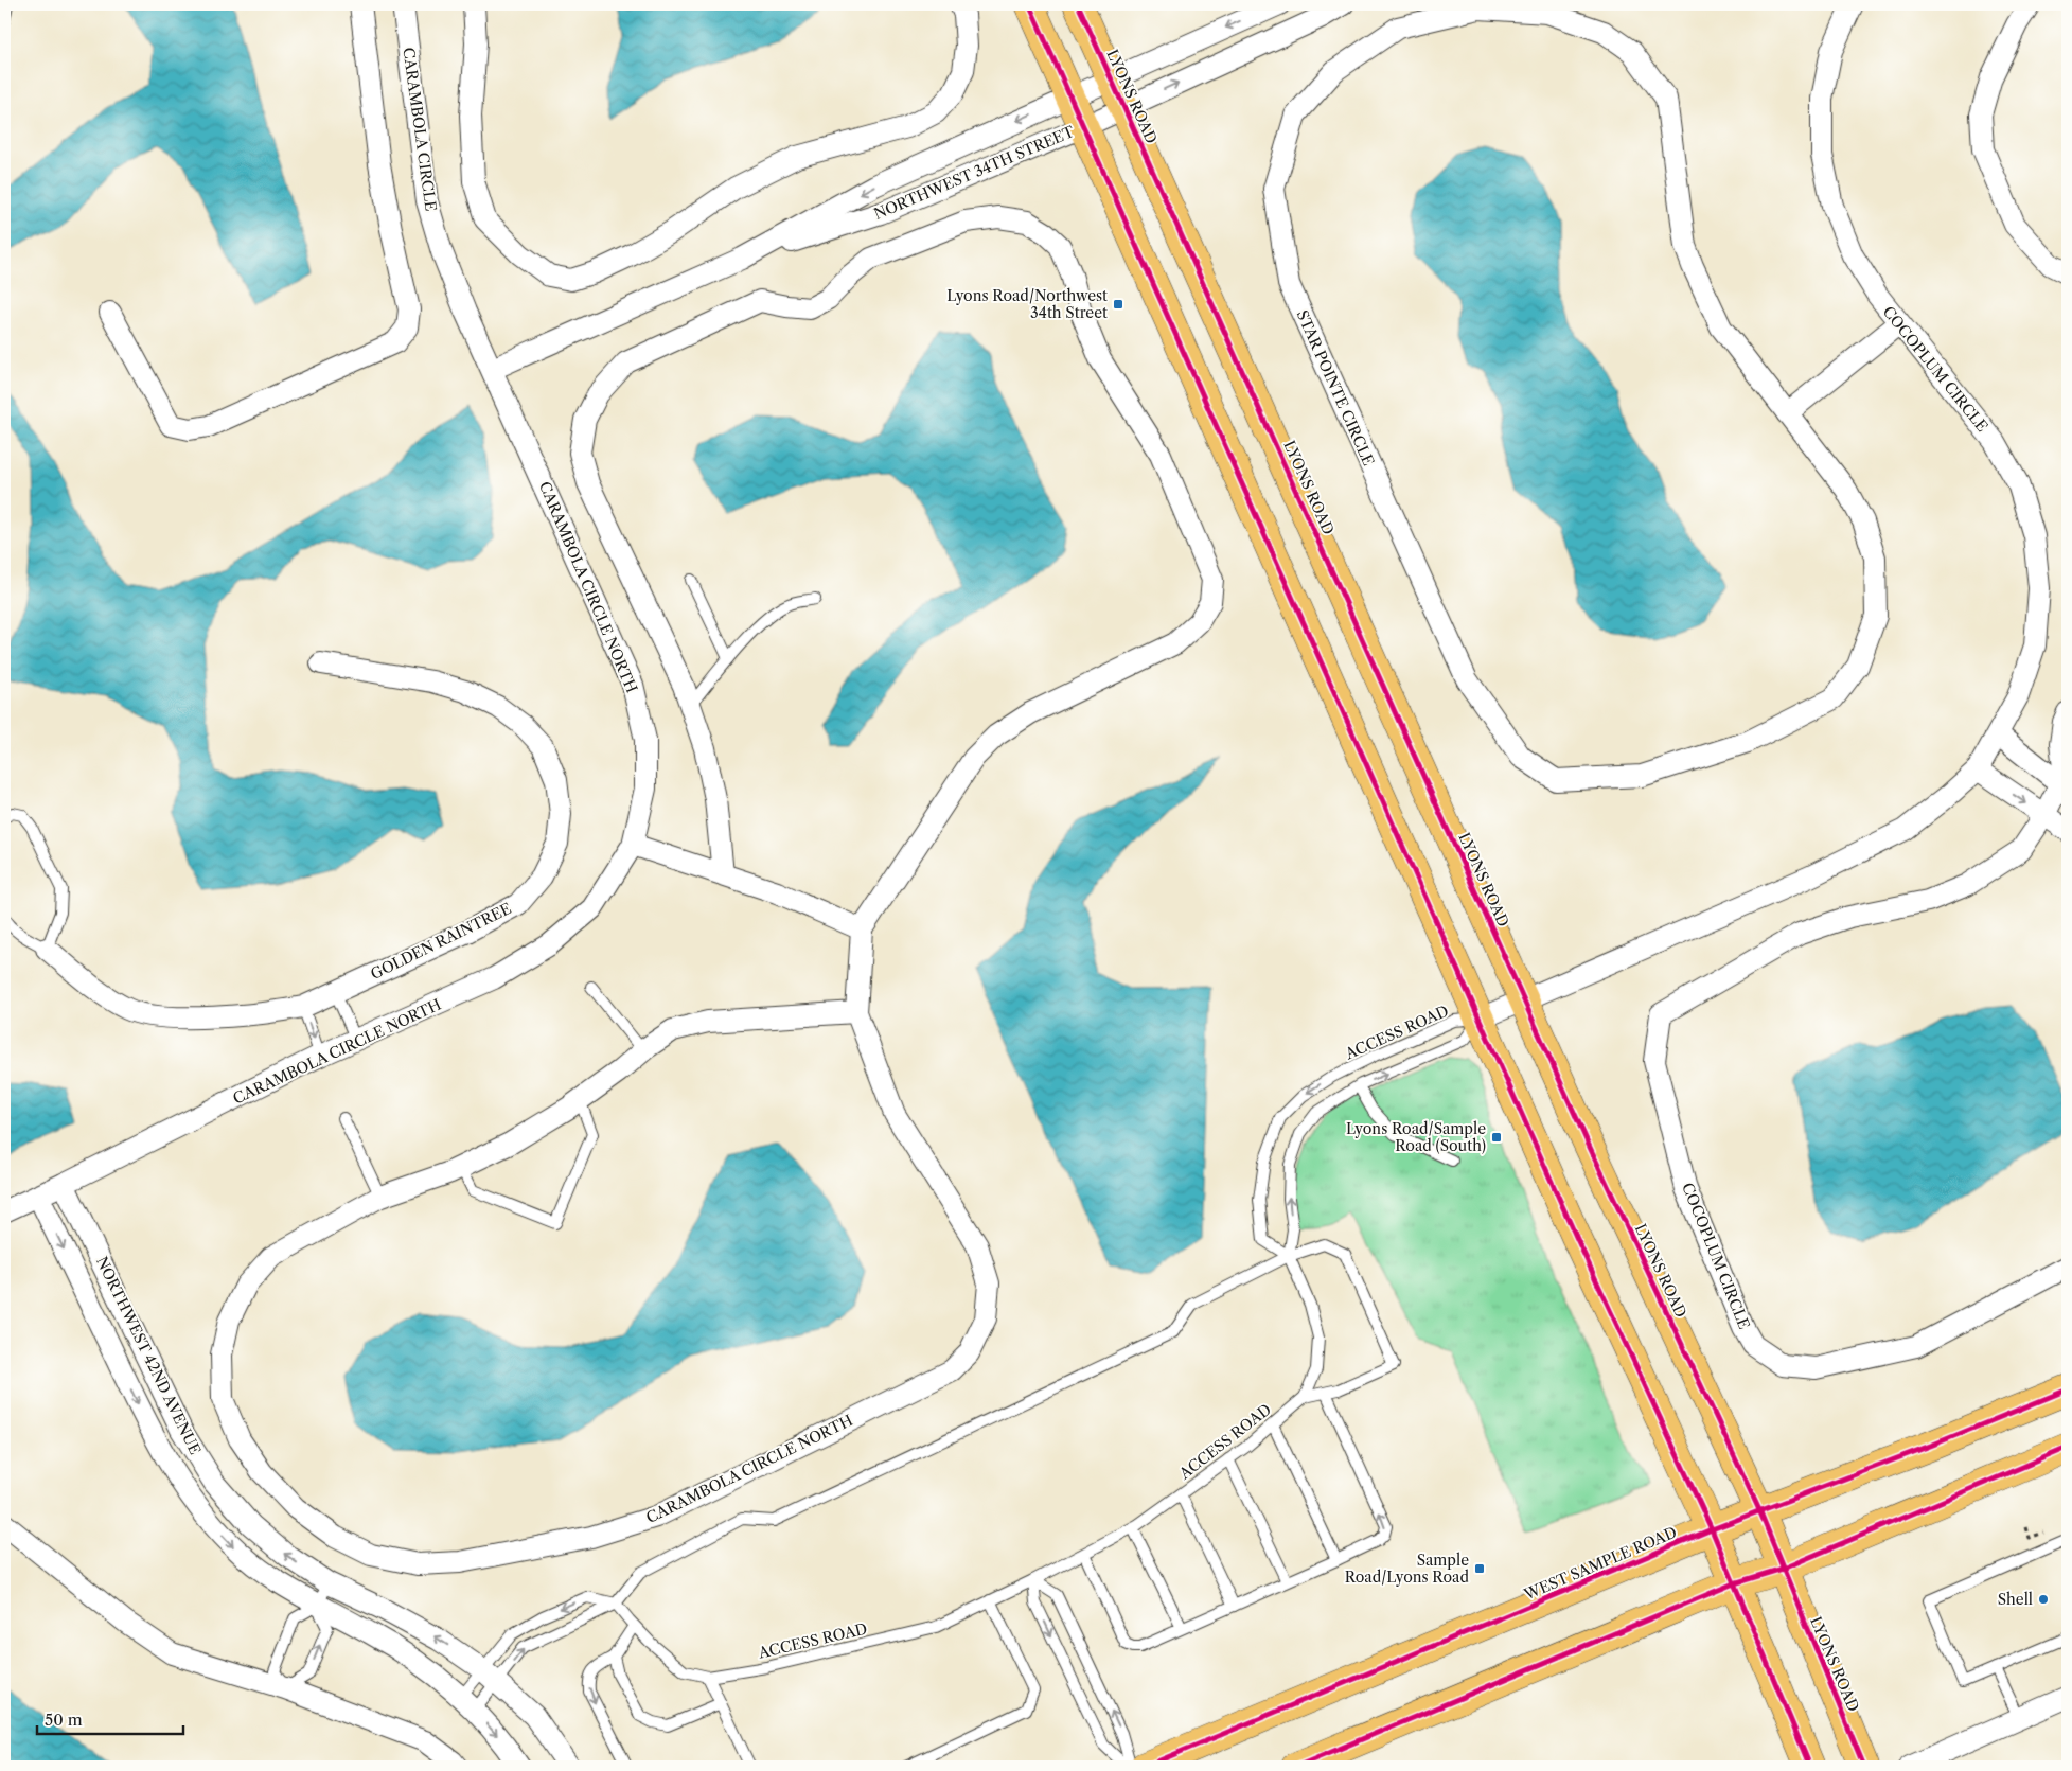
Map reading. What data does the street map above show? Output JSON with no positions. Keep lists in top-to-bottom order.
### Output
{
  "streets": {
    "main road": ["LYONS ROAD", "WEST SAMPLE ROAD"],
    "street": [
      "CARAMBOLA CIRCLE",
      "NORTHWEST 34TH STREET",
      "COCOPLUM CIRCLE",
      "STAR POINTE CIRCLE",
      "CARAMBOLA CIRCLE NORTH",
      "GOLDEN RAINTREE",
      "NORTHWEST 42ND AVENUE"
    ],
    "lane": ["ACCESS ROAD"]
  },
  "crossings": [
    ["LYONS ROAD", "NORTHWEST 34TH STREET"],
    ["LYONS ROAD", "COCOPLUM CIRCLE"],
    ["LYONS ROAD", "WEST SAMPLE ROAD"],
    ["CARAMBOLA CIRCLE", "NORTHWEST 34TH STREET"],
    ["CARAMBOLA CIRCLE", "CARAMBOLA CIRCLE NORTH"],
    ["NORTHWEST 34TH STREET", "CARAMBOLA CIRCLE NORTH"],
    ["COCOPLUM CIRCLE", "ACCESS ROAD"],
    ["CARAMBOLA CIRCLE NORTH", "NORTHWEST 42ND AVENUE"]
  ],
  "places": {
    "transit": ["Lyons Road/Northwest 34th Street", "Lyons Road/Sample Road (South)", "Sample Road/Lyons Road"],
    "other": ["Shell"]
  },
  "scale_bar": "50 m"
}
